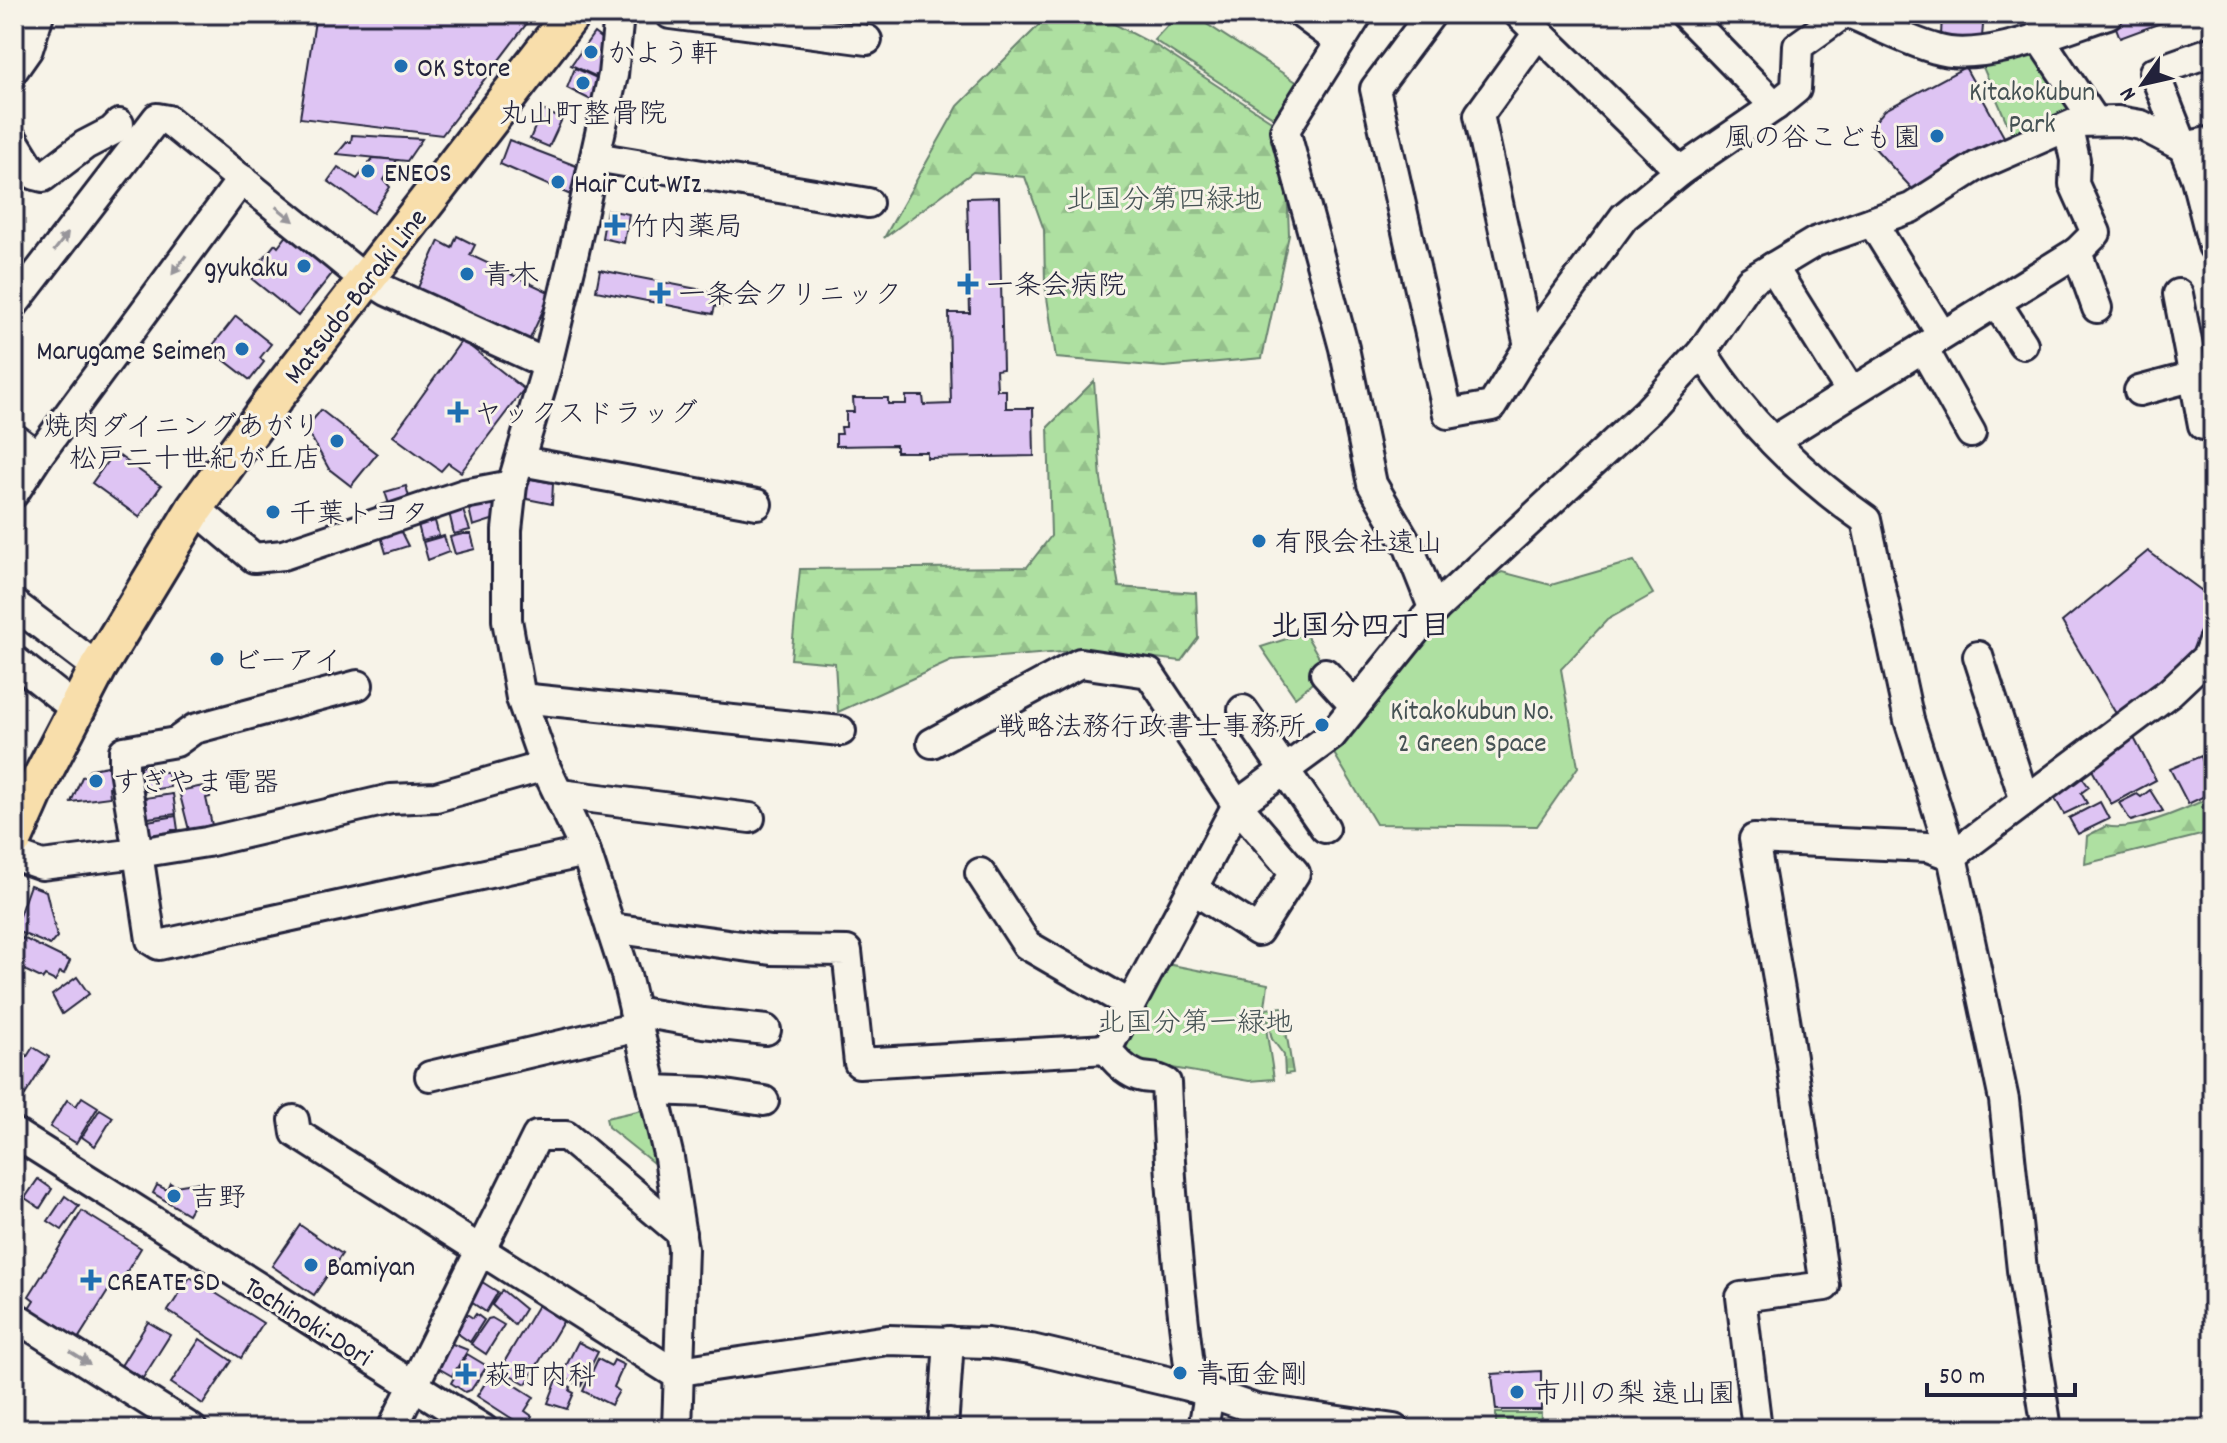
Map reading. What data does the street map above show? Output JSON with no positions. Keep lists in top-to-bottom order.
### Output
{
  "streets": {
    "main road": ["Matsudo-Baraki Line"],
    "street": ["Tochinoki-Dori"]
  },
  "districts": ["北国分四丁目"],
  "parks": [
    "Kitakokubun Park",
    "北国分第四緑地",
    "Kitakokubun No. 2 Green Space",
    "北国分第一緑地"
  ],
  "places": {
    "other": [
      "かよう軒",
      "OK Store",
      "丸山町整骨院",
      "風の谷こども園",
      "ENEOS",
      "Hair Cut WIz",
      "gyukaku",
      "青木",
      "Marugame Seimen",
      "焼肉ダイニングあがり 松戸二十世紀が丘店",
      "千葉トヨタ",
      "有限会社遠山",
      "ビーアイ",
      "戦略法務行政書士事務所",
      "すぎやま電器",
      "吉野",
      "Bamiyan",
      "青面金剛",
      "市川の梨 遠山園"
    ],
    "health": [
      "竹内薬局",
      "一条会病院",
      "一条会クリニック",
      "ヤックスドラッグ",
      "CREATE SD",
      "萩町内科"
    ]
  },
  "scale_bar": "50 m",
  "north": "bottom left"
}
